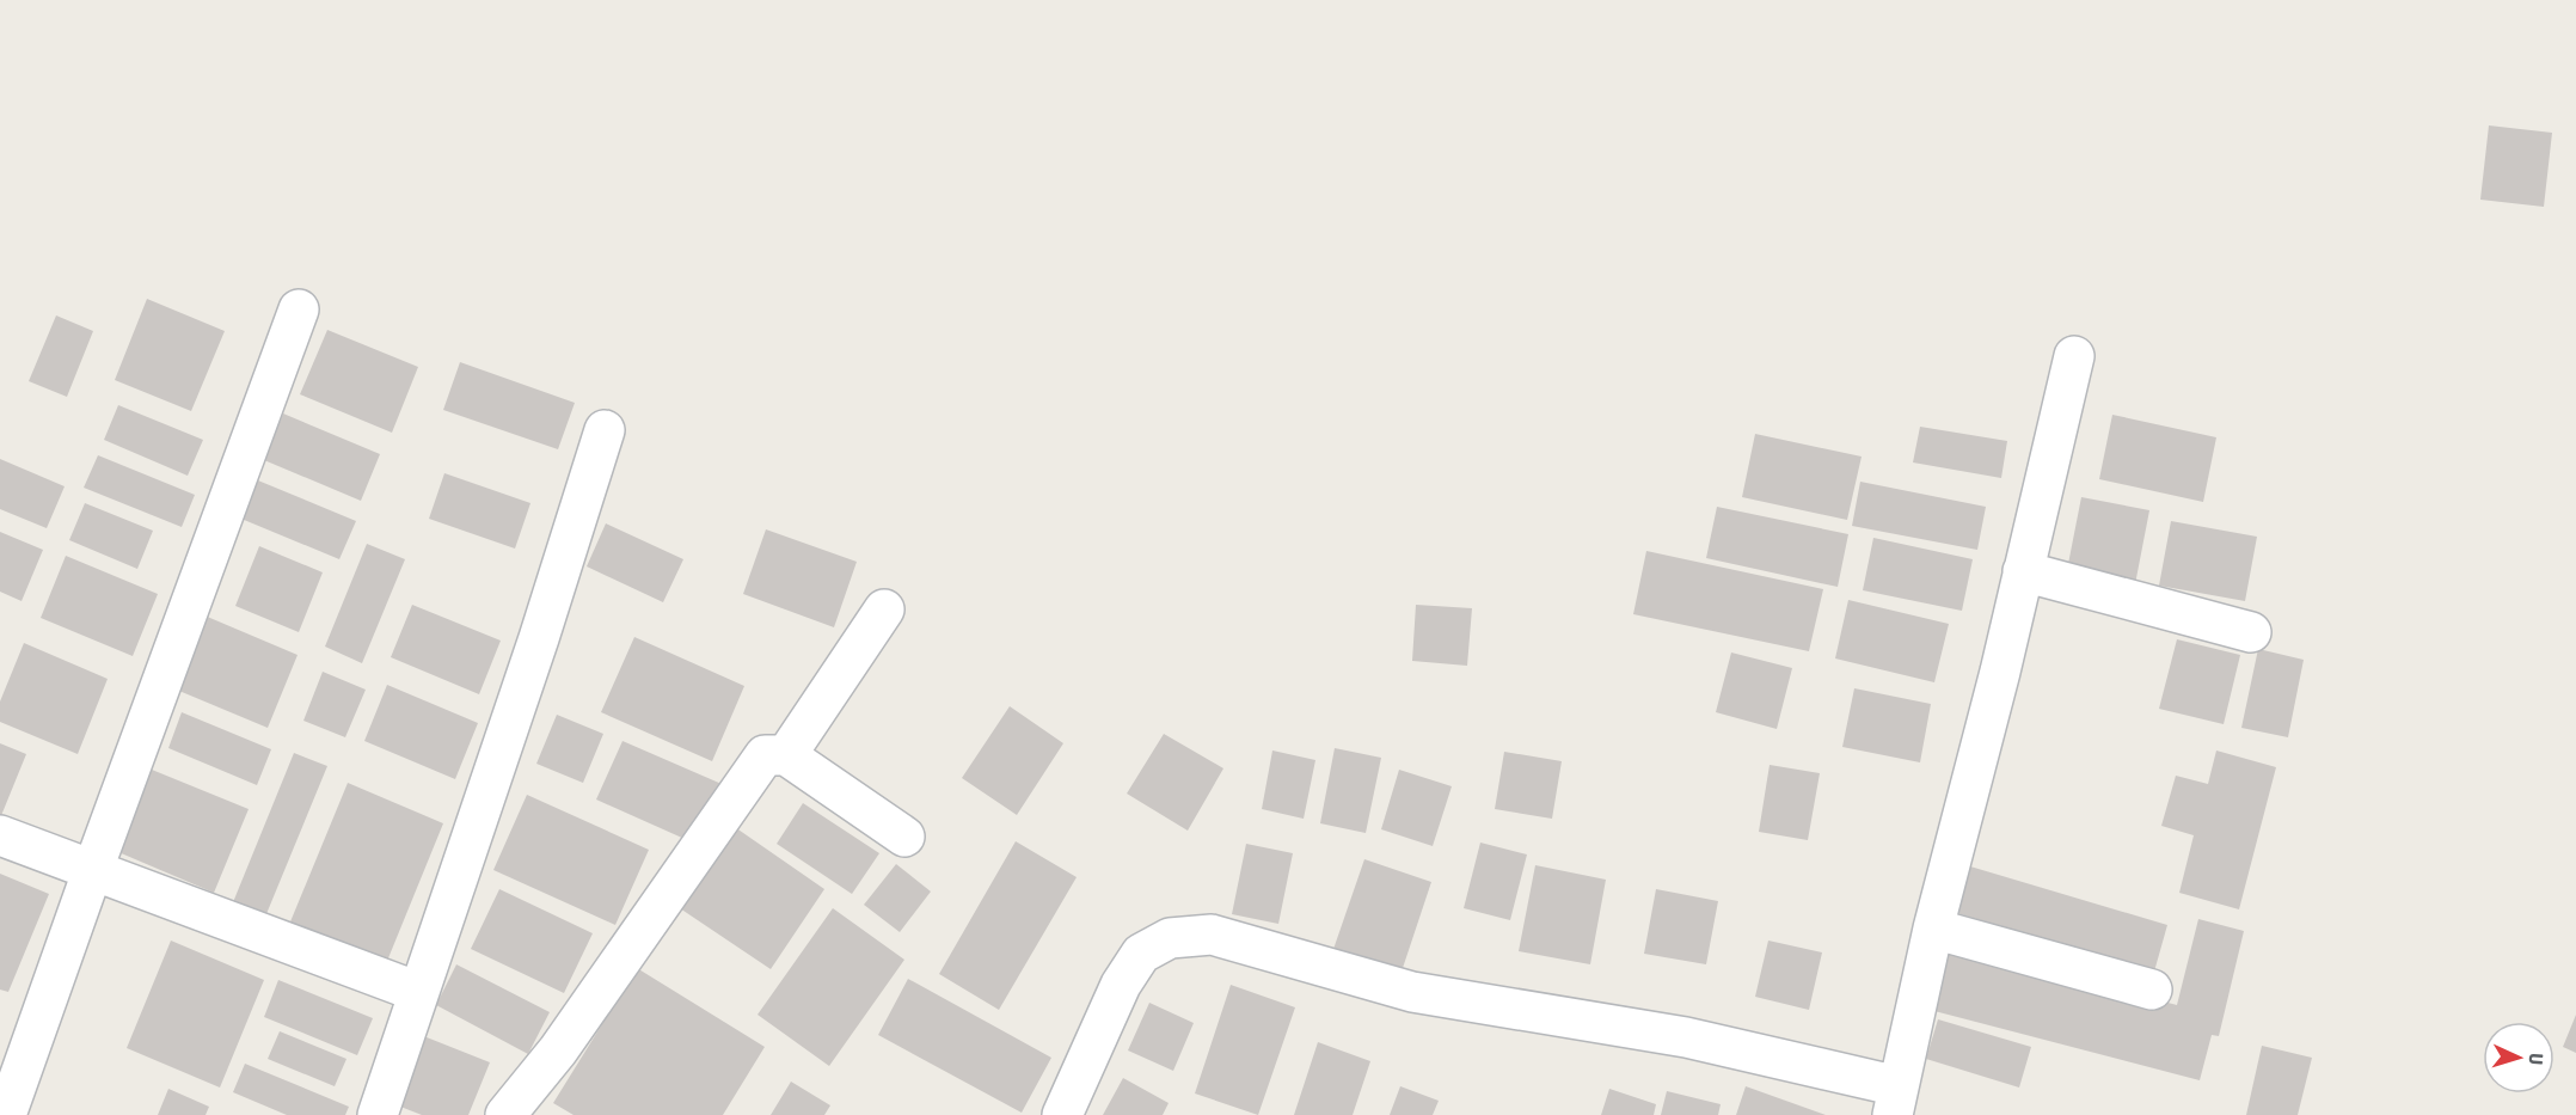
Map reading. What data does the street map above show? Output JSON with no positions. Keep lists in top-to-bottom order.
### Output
{
  "north": "right"
}
